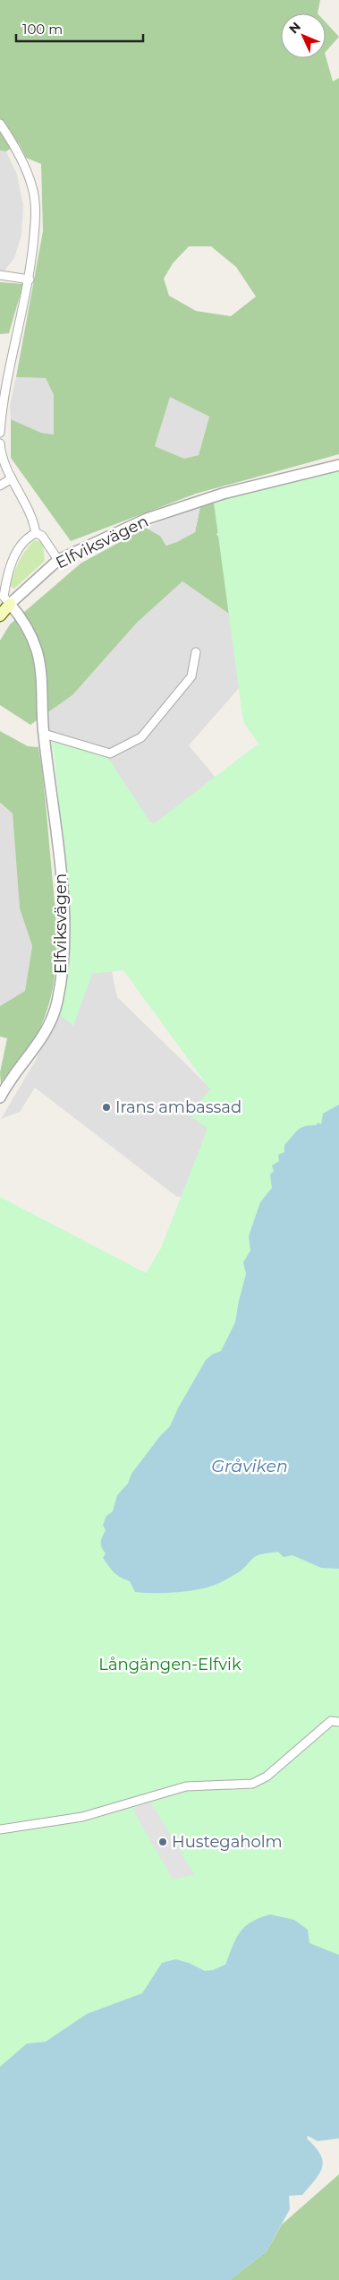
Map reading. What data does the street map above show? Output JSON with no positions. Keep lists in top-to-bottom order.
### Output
{
  "streets": {
    "street": ["Elfviksvägen"]
  },
  "water": ["Gråviken"],
  "parks": ["Långängen-Elfvik"],
  "places": ["Irans ambassad", "Hustegaholm"],
  "scale_bar": "100 m",
  "north": "top left"
}
